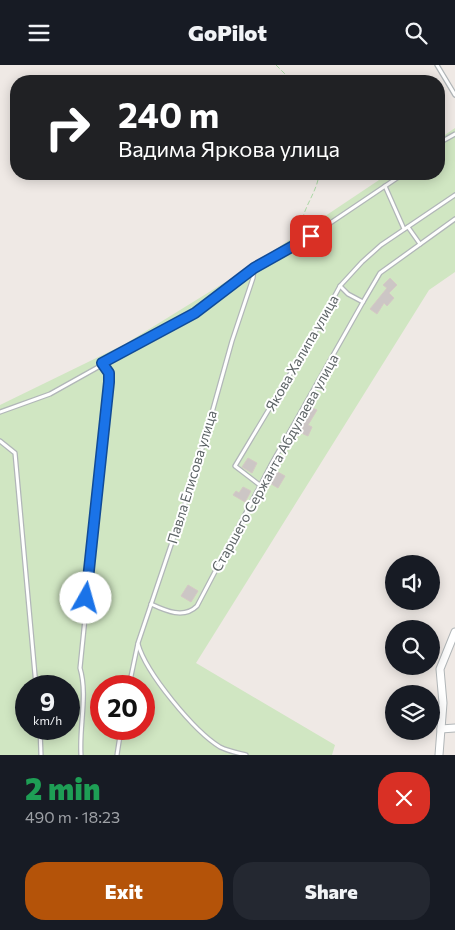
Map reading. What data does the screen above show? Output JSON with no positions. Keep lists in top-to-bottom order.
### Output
{
  "streets": {
    "lane": ["Якова Халипа улица", "Старшего Сержанта Абдулаева улица", "Павла Елисова улица"]
  },
  "crossings": [
    ["Якова Халипа улица", "Старшего Сержанта Абдулаева улица"],
    ["Старшего Сержанта Абдулаева улица", "Павла Елисова улица"]
  ],
  "page": {
    "header": "GoPilot",
    "turn": ["240 m", "Вадима Яркова улица"],
    "speed": "9 km/h",
    "limit": "20",
    "heading": ["2 min", "490 m · 18:23"],
    "buttons": ["Exit", "Share"]
  }
}
